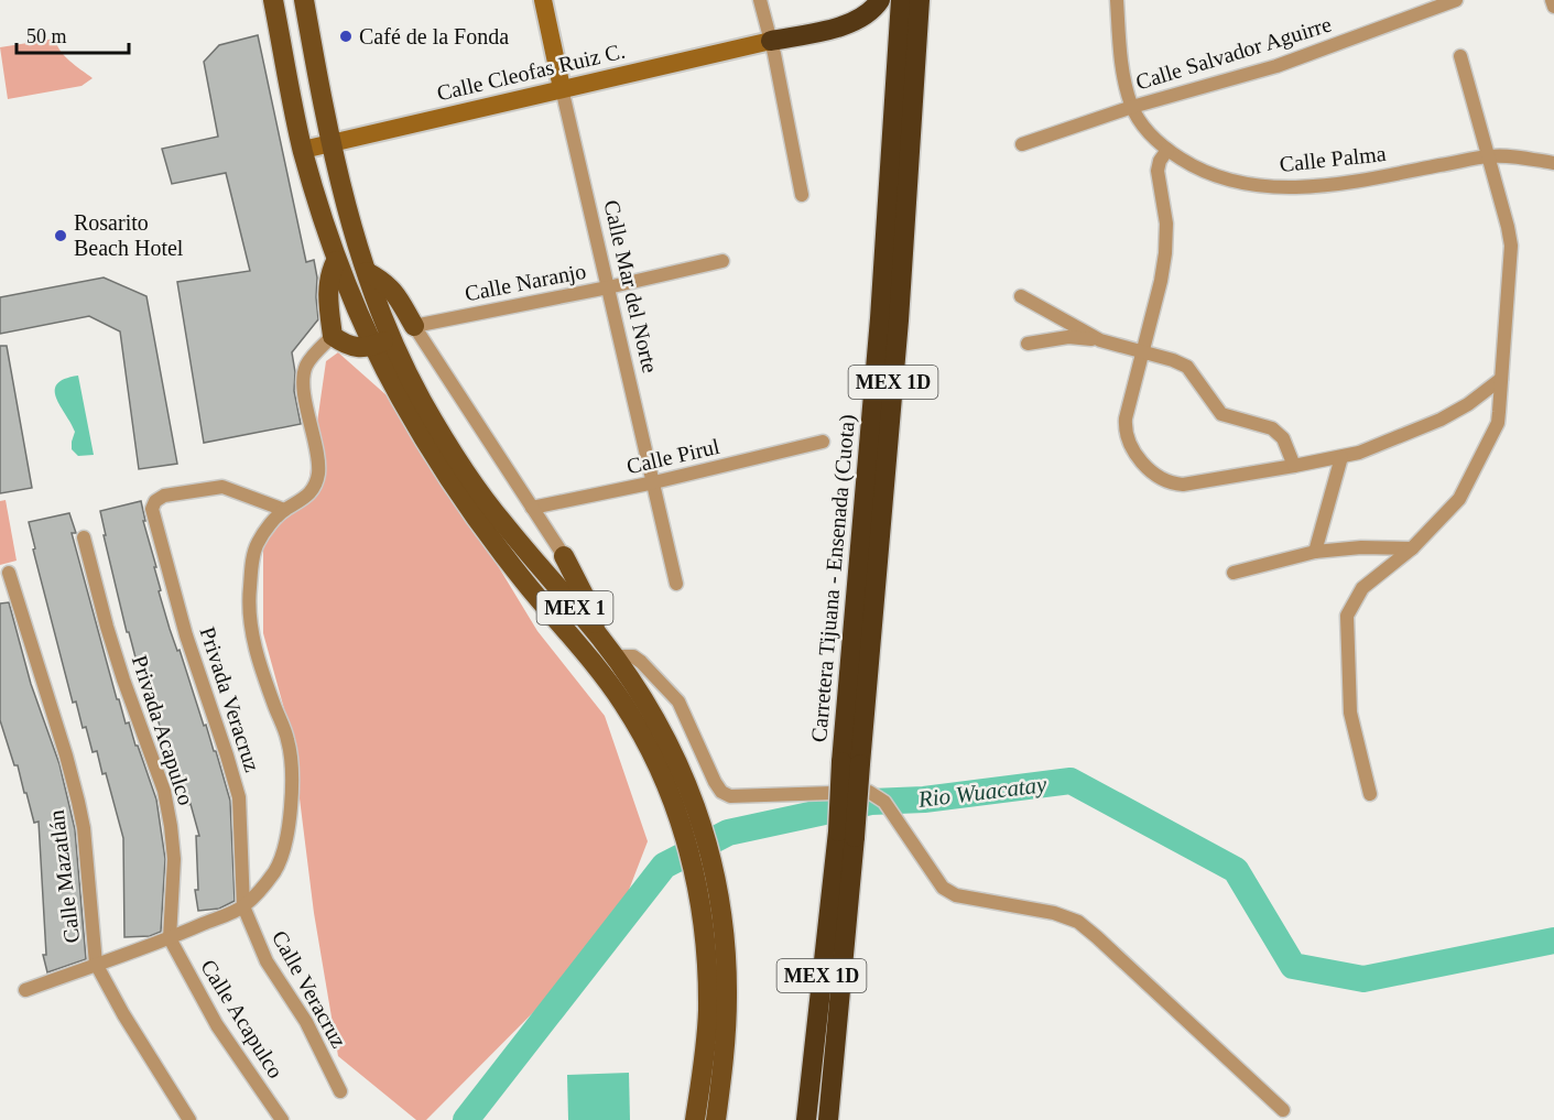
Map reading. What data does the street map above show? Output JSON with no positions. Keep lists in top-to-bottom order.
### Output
{
  "streets": {
    "highway": ["MEX 1D", "Carretera Tijuana - Ensenada (Cuota)"],
    "main road": ["Calle Cleofas Ruiz C.", "Calle Mar del Norte", "MEX 1"],
    "street": [
      "Calle Salvador Aguirre",
      "Calle Palma",
      "Calle Naranjo",
      "Calle Pirul",
      "Privada Veracruz",
      "Privada Acapulco",
      "Calle Mazatlán",
      "Calle Veracruz",
      "Calle Acapulco"
    ]
  },
  "crossings": [
    ["Calle Salvador Aguirre", "Calle Palma"],
    ["Calle Cleofas Ruiz C.", "Calle Mar del Norte"],
    ["Calle Cleofas Ruiz C.", "MEX 1"],
    ["Calle Naranjo", "Calle Mar del Norte"],
    ["Calle Mar del Norte", "Calle Pirul"],
    ["Privada Veracruz", "Calle Veracruz"],
    ["Privada Acapulco", "Calle Acapulco"]
  ],
  "water": ["Rio Wuacatay"],
  "places": ["Café de la Fonda", "Rosarito Beach Hotel"],
  "scale_bar": "50 m"
}
